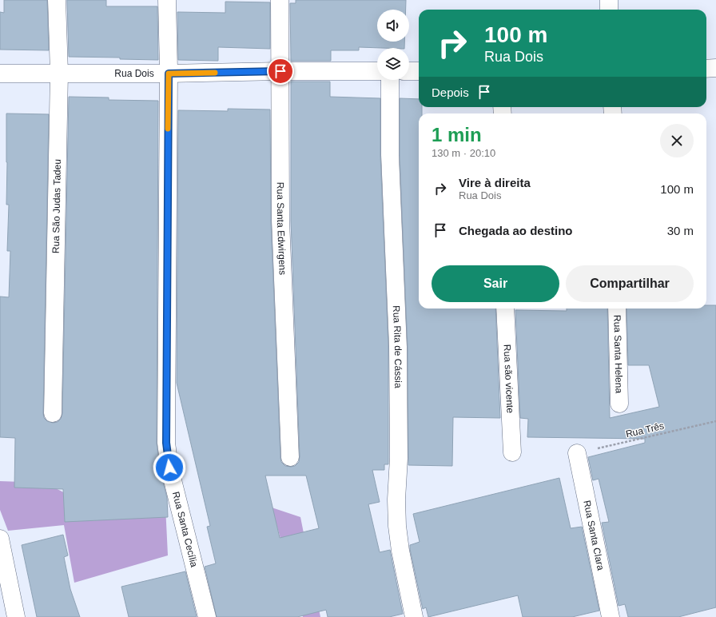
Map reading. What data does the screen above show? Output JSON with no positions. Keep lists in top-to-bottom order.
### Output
{
  "streets": {
    "street": [
      "Rua Dois",
      "Rua São Judas Tadeu",
      "Rua Santa Edwirgens",
      "Rua Rita de Cássia",
      "Rua Santa Helena",
      "Rua são vicente",
      "Rua Santa Cecília",
      "Rua Santa Clara"
    ],
    "path": ["Rua Três"]
  },
  "crossings": [
    ["Rua Dois", "Rua São Judas Tadeu"],
    ["Rua Dois", "Rua Santa Edwirgens"],
    ["Rua Dois", "Rua Santa Cecília"],
    ["Rua Três", "Rua Santa Clara"]
  ],
  "page": {
    "turn": ["100 m", "Rua Dois"],
    "then": "Depois",
    "heading": ["1 min", "130 m · 20:10"],
    "list": [
      {
        "name": "Vire à direita",
        "note": "Rua Dois",
        "value": "100 m"
      },
      {
        "name": "Chegada ao destino",
        "value": "30 m"
      }
    ],
    "buttons": ["Sair", "Compartilhar"]
  }
}
